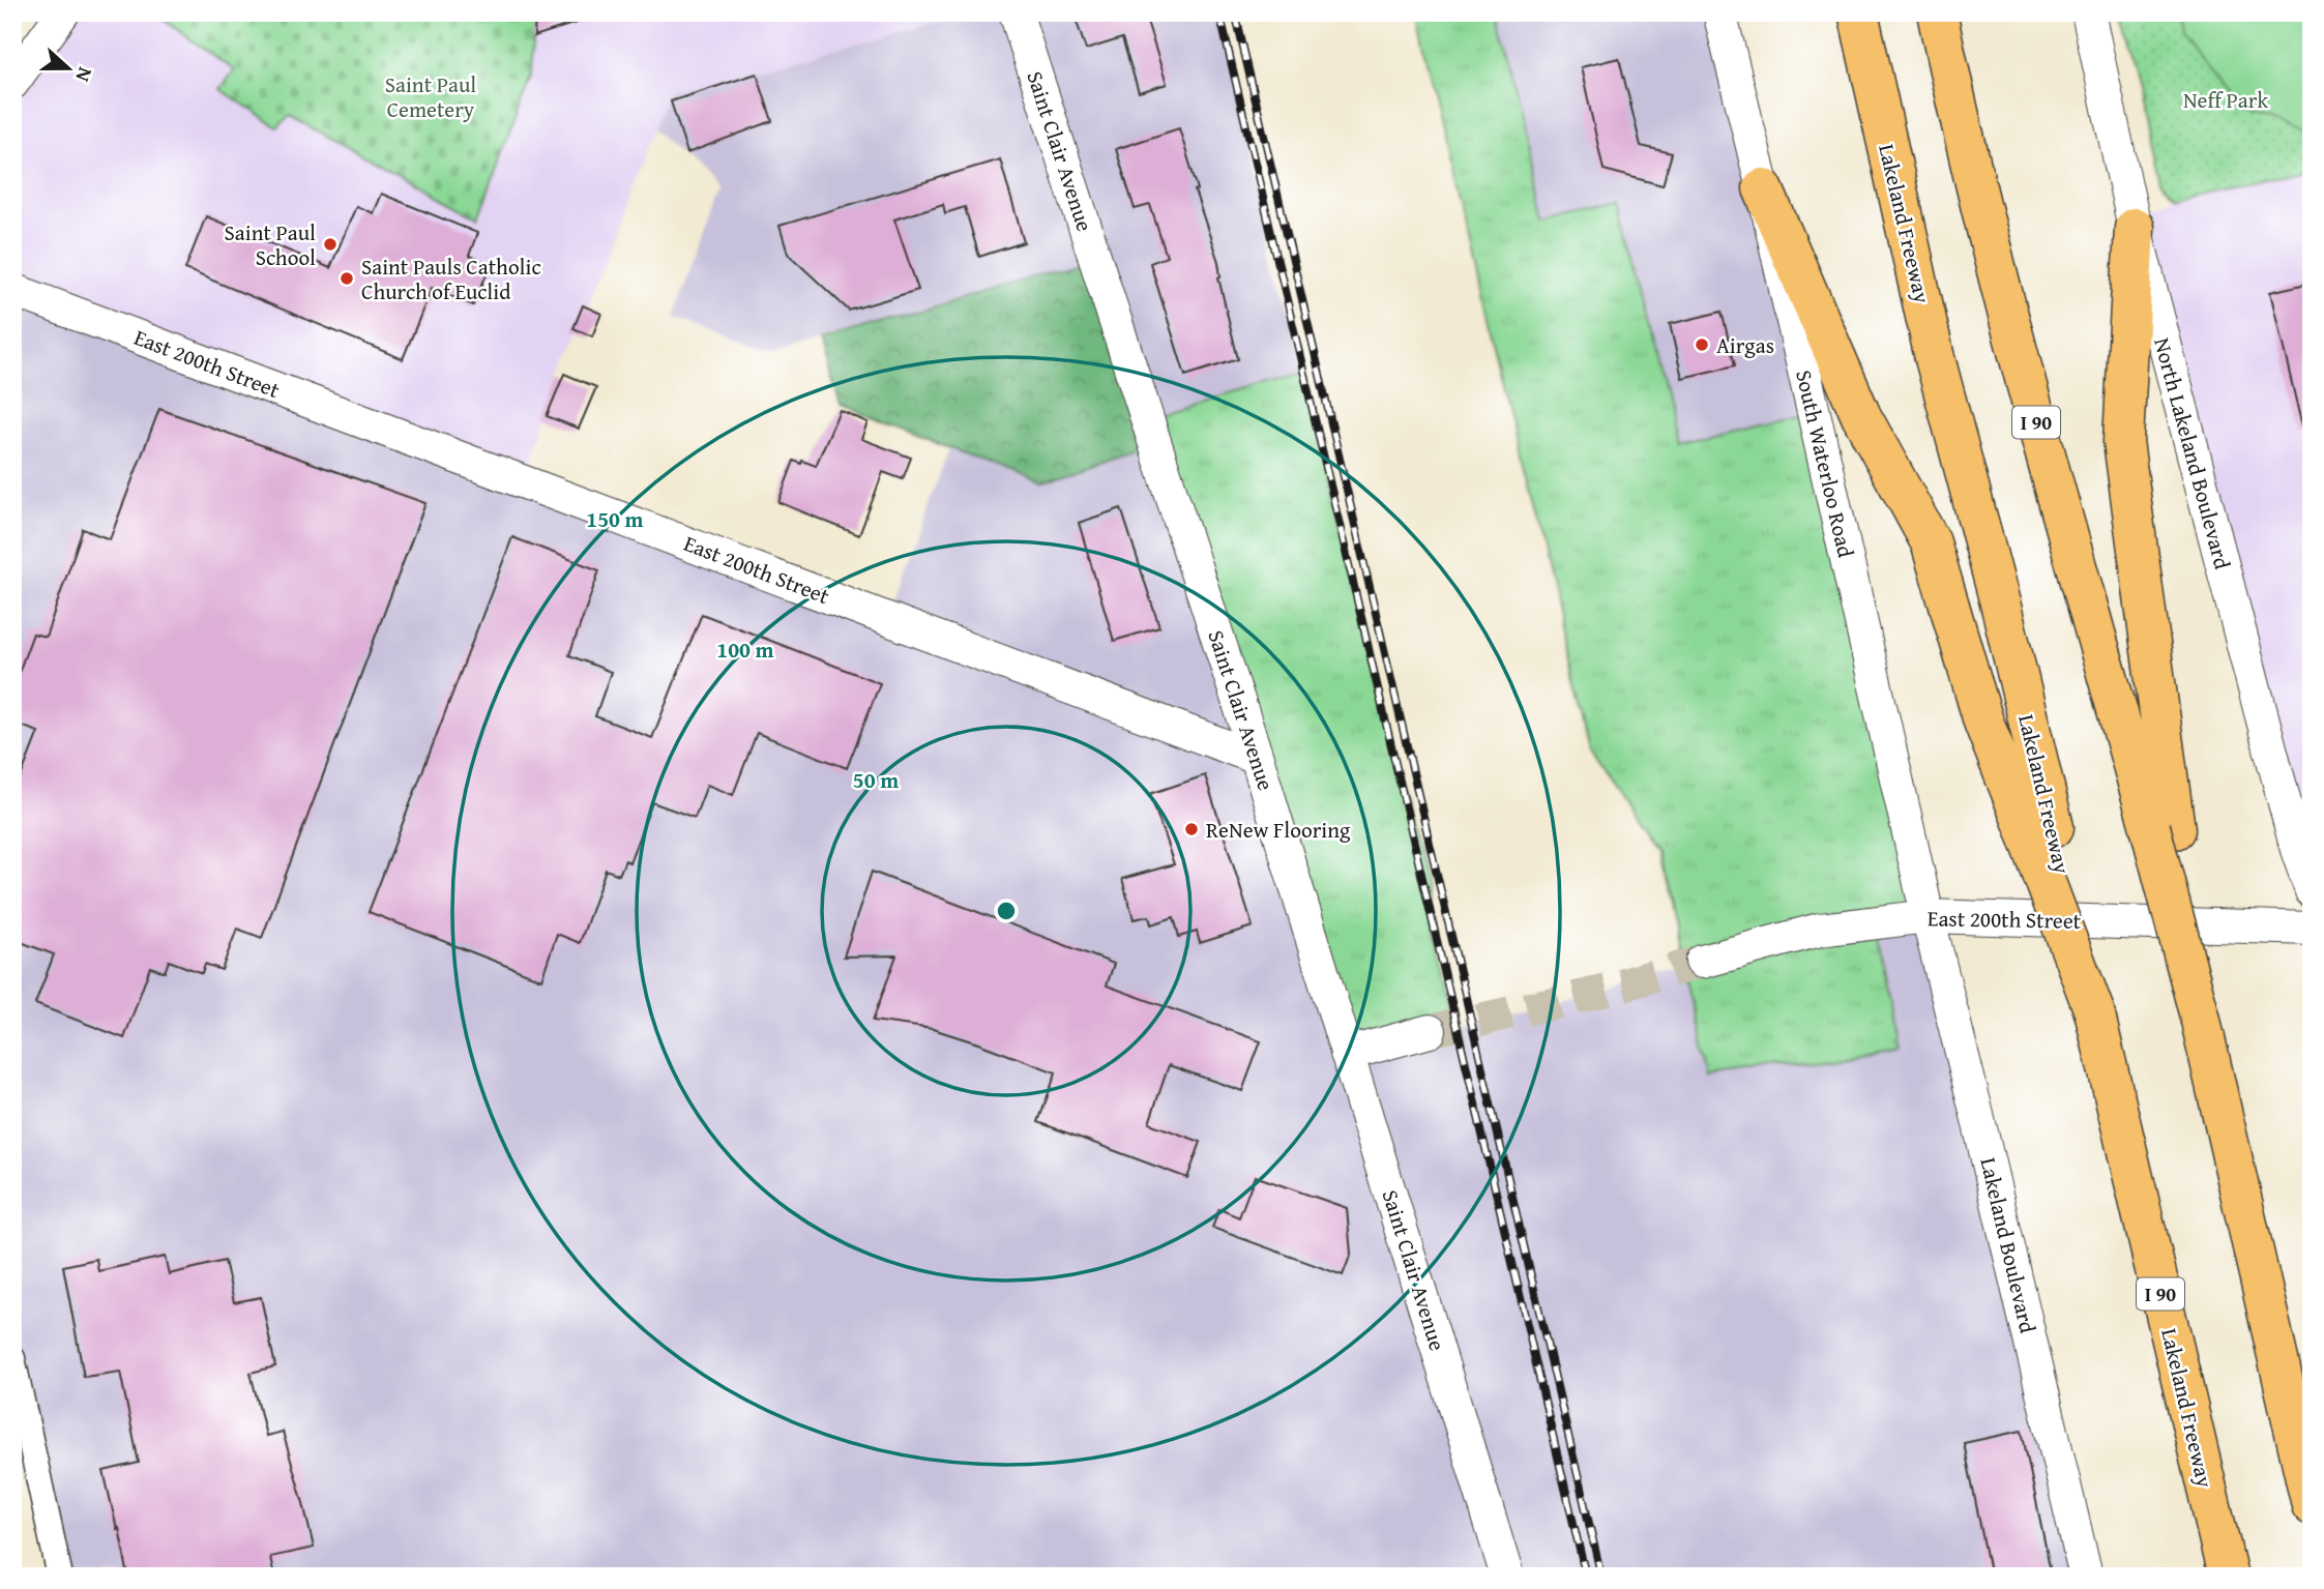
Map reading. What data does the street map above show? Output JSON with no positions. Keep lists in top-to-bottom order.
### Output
{
  "streets": {
    "highway": ["Lakeland Freeway", "I 90"],
    "street": [
      "Saint Clair Avenue",
      "East 200th Street",
      "North Lakeland Boulevard",
      "South Waterloo Road",
      "Lakeland Boulevard"
    ]
  },
  "crossings": [
    ["Saint Clair Avenue", "East 200th Street"],
    ["East 200th Street", "South Waterloo Road"],
    ["East 200th Street", "Lakeland Boulevard"],
    ["South Waterloo Road", "Lakeland Boulevard"]
  ],
  "parks": ["Saint Paul Cemetery", "Neff Park"],
  "places": [
    "Saint Paul School",
    "Saint Pauls Catholic Church of Euclid",
    "Airgas",
    "ReNew Flooring"
  ],
  "north": "right",
  "rings": ["150 m", "100 m", "50 m"]
}
